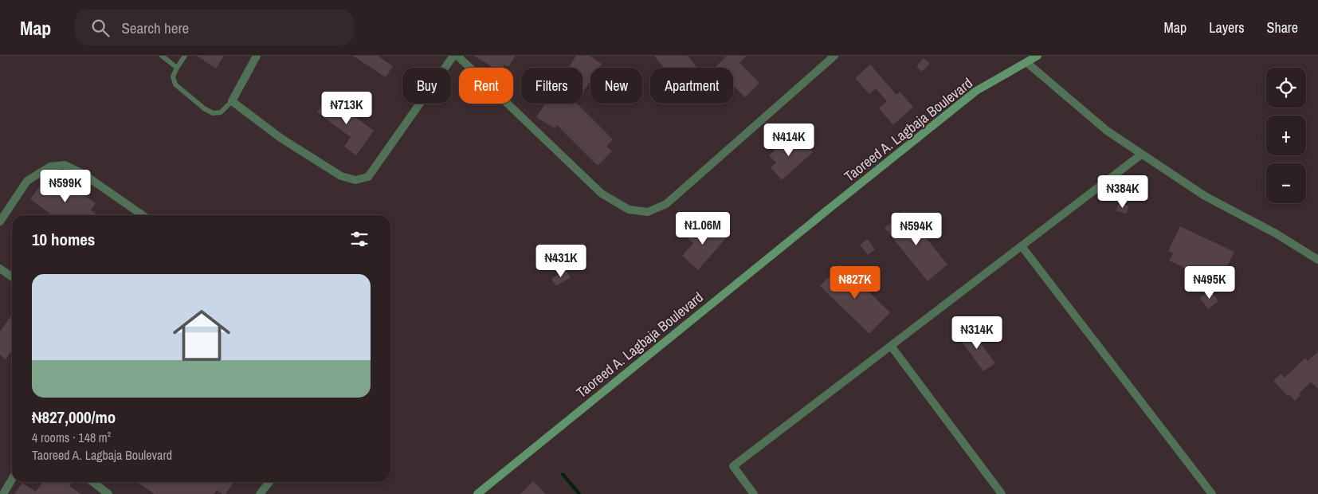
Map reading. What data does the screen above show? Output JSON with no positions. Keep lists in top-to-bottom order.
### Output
{
  "streets": {
    "street": ["Taoreed A. Lagbaja Boulevard"]
  },
  "page": {
    "header": "Map",
    "search": "Search here",
    "nav": ["Map", "Layers", "Share"],
    "map_buttons": ["+", "−"],
    "chip": [
      "Buy",
      "Rent",
      "Filters",
      "New",
      "Apartment"
    ],
    "price": [
      "₦713K",
      "₦414K",
      "₦599K",
      "₦384K",
      "₦1.06M",
      "₦594K",
      "₦431K",
      "₦827K",
      "₦495K",
      "₦314K"
    ],
    "heading": "10 homes",
    "list": [
      {
        "name": "₦827,000/mo",
        "note": "4 rooms · 148 m² · Taoreed A. Lagbaja Boulevard"
      }
    ]
  }
}
